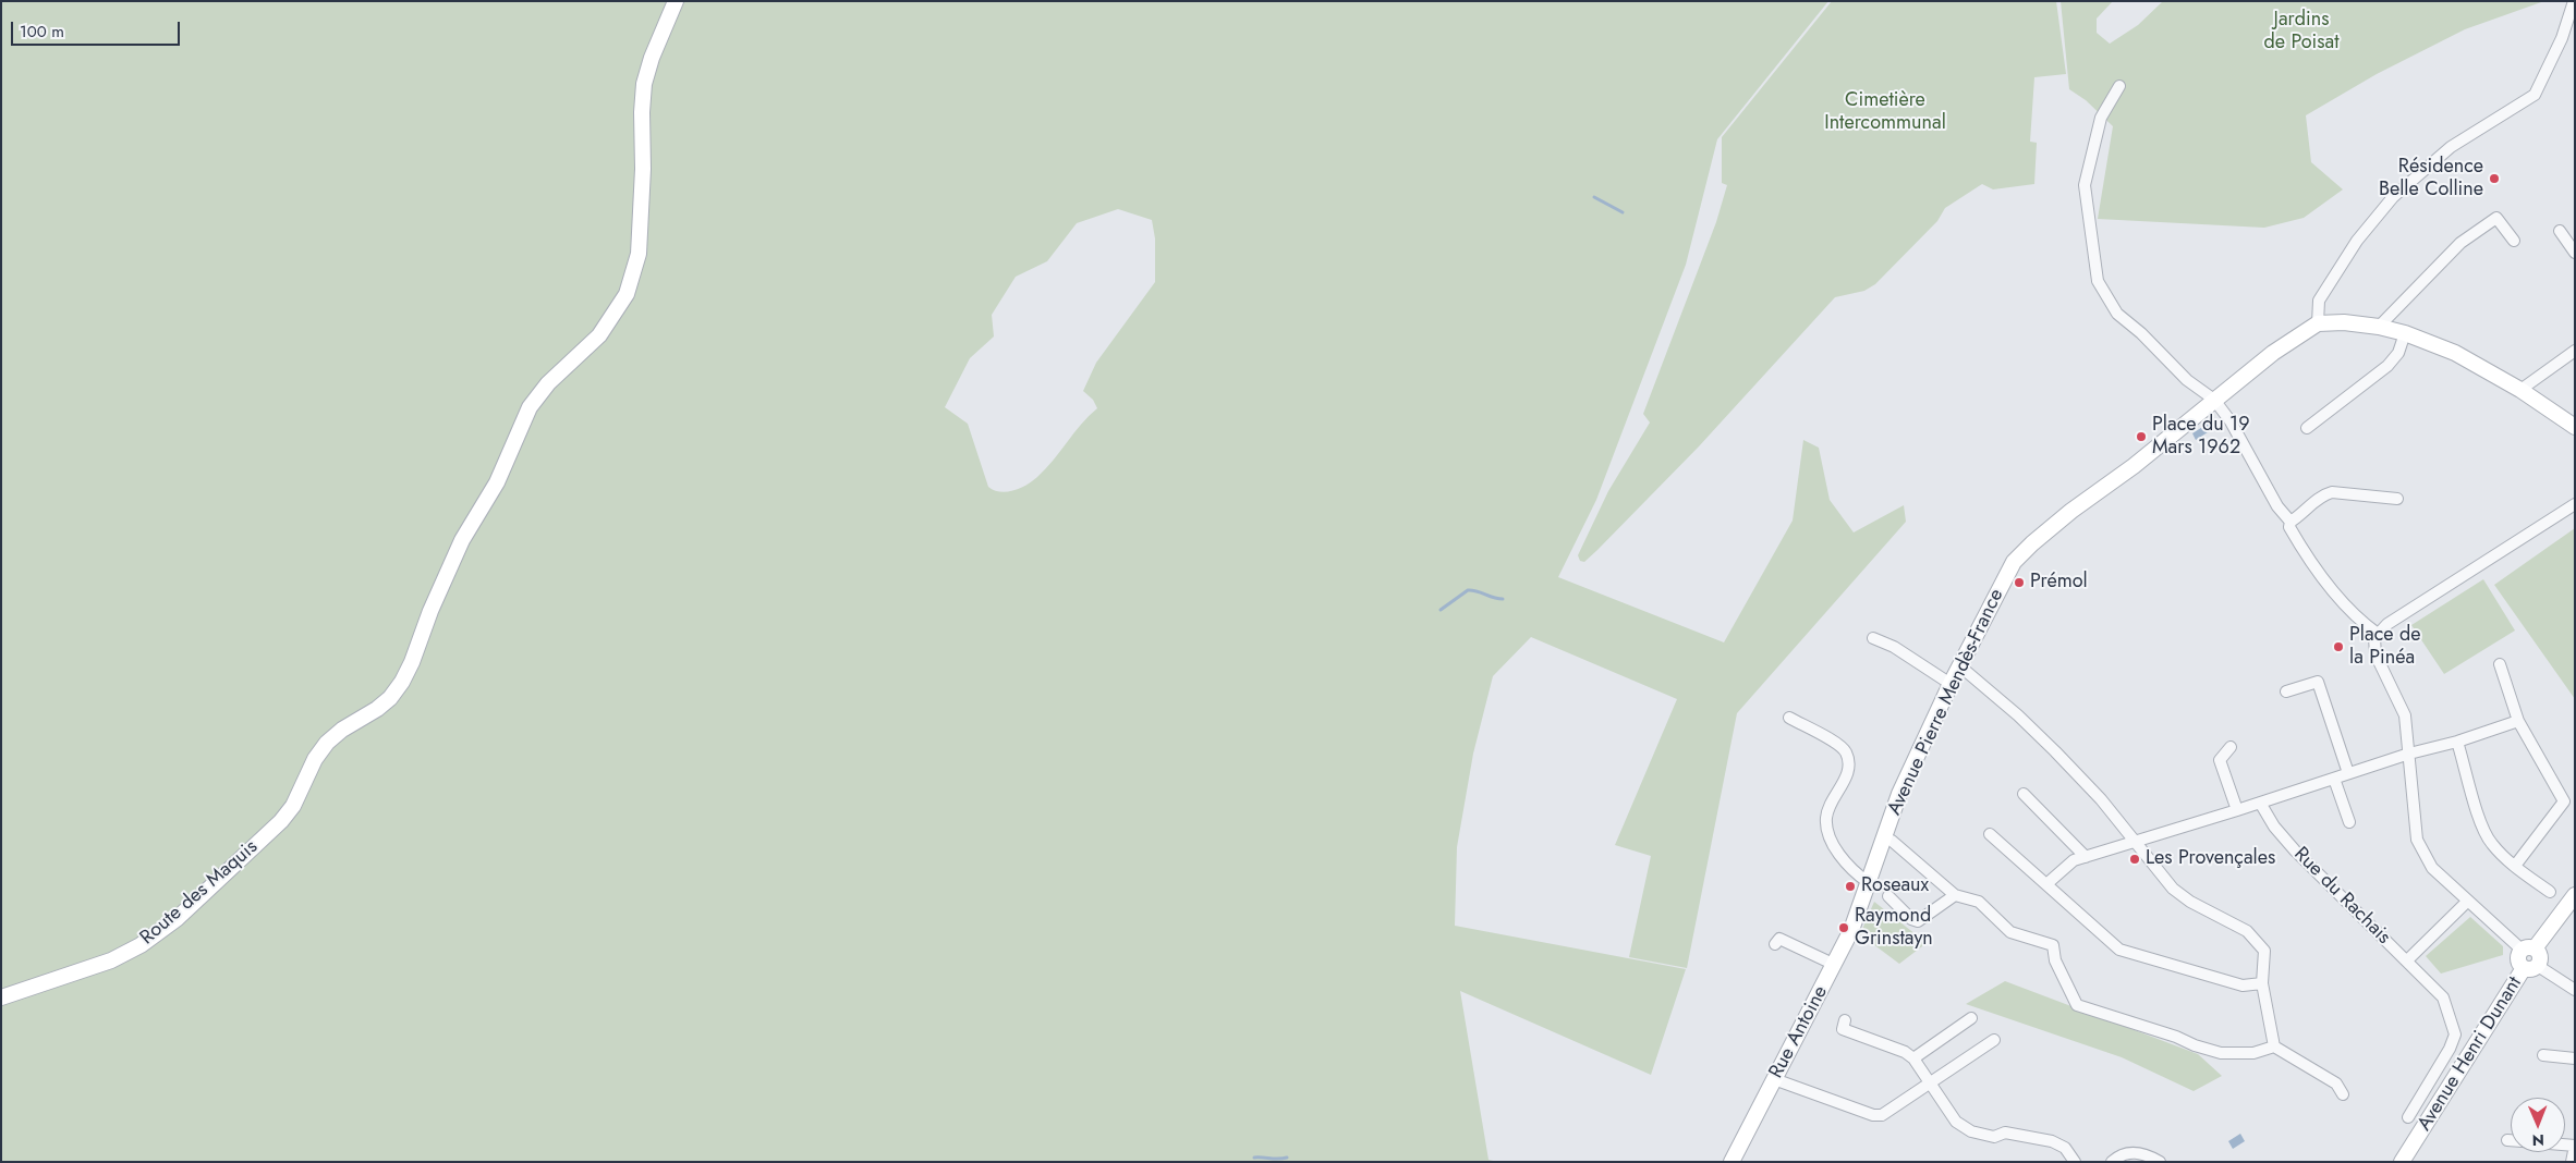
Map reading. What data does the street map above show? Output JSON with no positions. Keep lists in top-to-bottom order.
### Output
{
  "streets": {
    "street": [
      "Avenue Pierre Mendès-France",
      "Route des Maquis",
      "Rue du Rachais",
      "Rue Antoine",
      "Avenue Henri Dunant"
    ]
  },
  "crossings": [
    ["Avenue Pierre Mendès-France", "Rue Antoine"]
  ],
  "parks": ["Jardins de Poisat", "Cimetière Intercommunal"],
  "places": [
    "Résidence Belle Colline",
    "Place du 19 Mars 1962",
    "Prémol",
    "Place de la Pinéa",
    "Les Provençales",
    "Roseaux",
    "Raymond Grinstayn"
  ],
  "scale_bar": "100 m",
  "north": "bottom"
}
